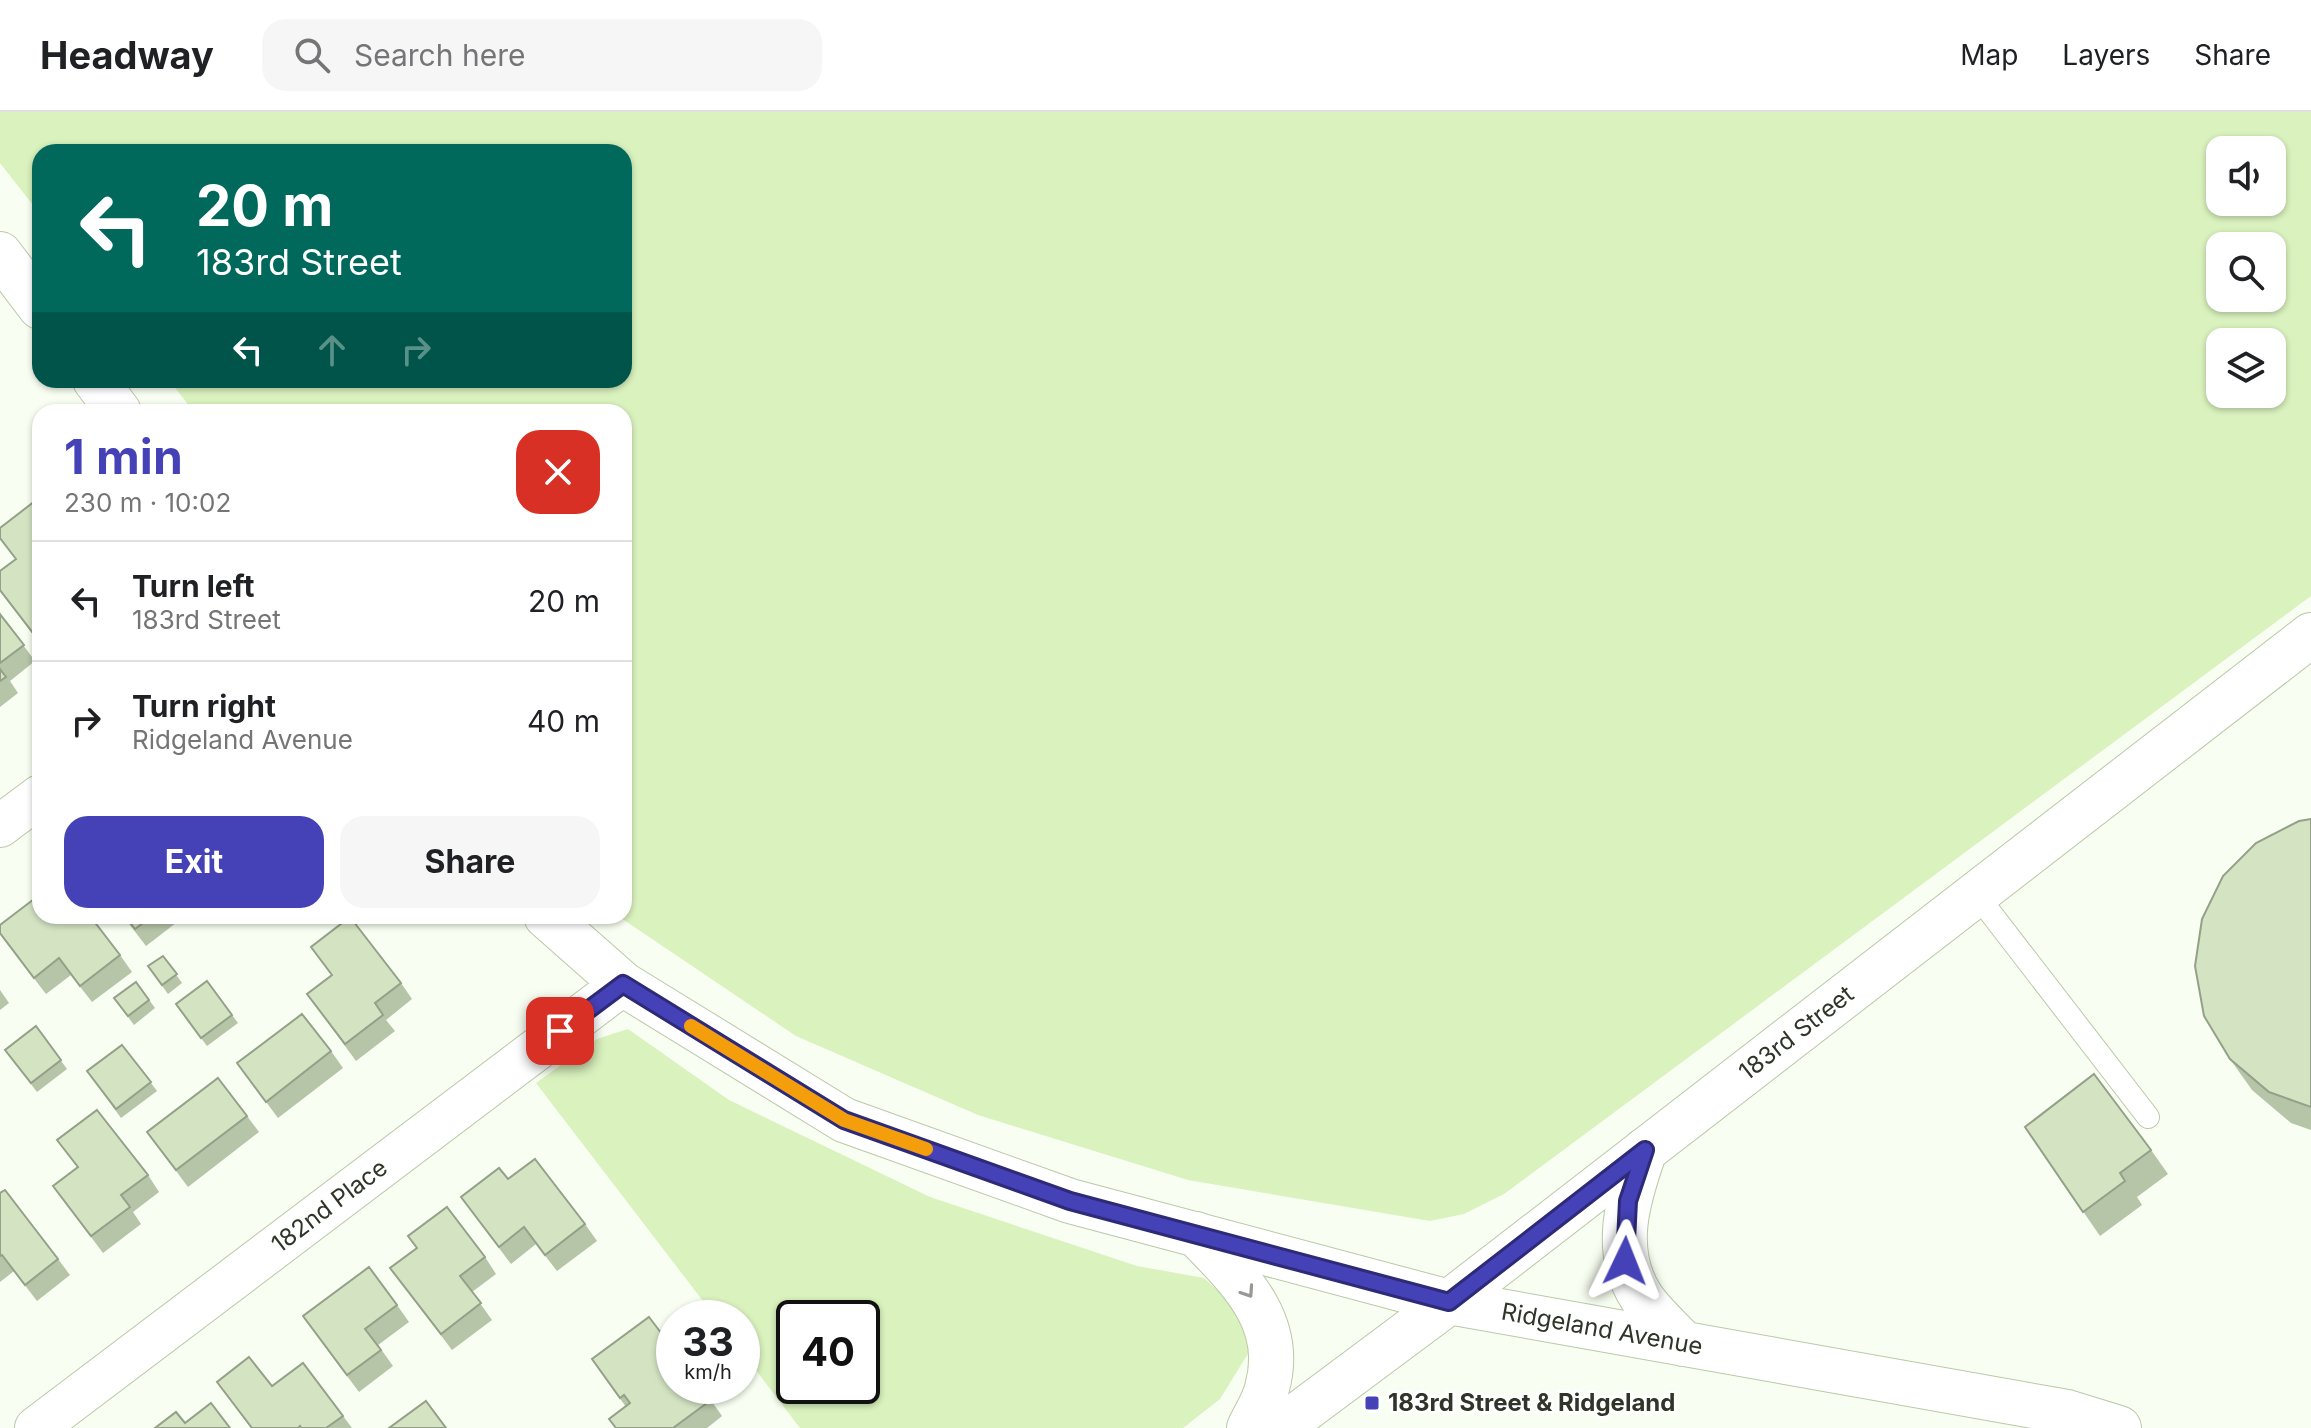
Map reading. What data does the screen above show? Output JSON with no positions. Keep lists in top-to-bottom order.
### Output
{
  "streets": {
    "street": ["183rd Street", "182nd Place", "Ridgeland Avenue"]
  },
  "crossings": [
    ["183rd Street", "Ridgeland Avenue"],
    ["182nd Place", "Ridgeland Avenue"]
  ],
  "places": {
    "transit": ["183rd Street & Ridgeland"]
  },
  "page": {
    "header": "Headway",
    "search": "Search here",
    "nav": ["Map", "Layers", "Share"],
    "turn": ["20 m", "183rd Street"],
    "heading": ["1 min", "230 m · 10:02"],
    "list": [
      {
        "name": "Turn left",
        "note": "183rd Street",
        "value": "20 m"
      },
      {
        "name": "Turn right",
        "note": "Ridgeland Avenue",
        "value": "40 m"
      }
    ],
    "buttons": ["Exit", "Share"],
    "speed": "33 km/h",
    "limit": "40"
  }
}
